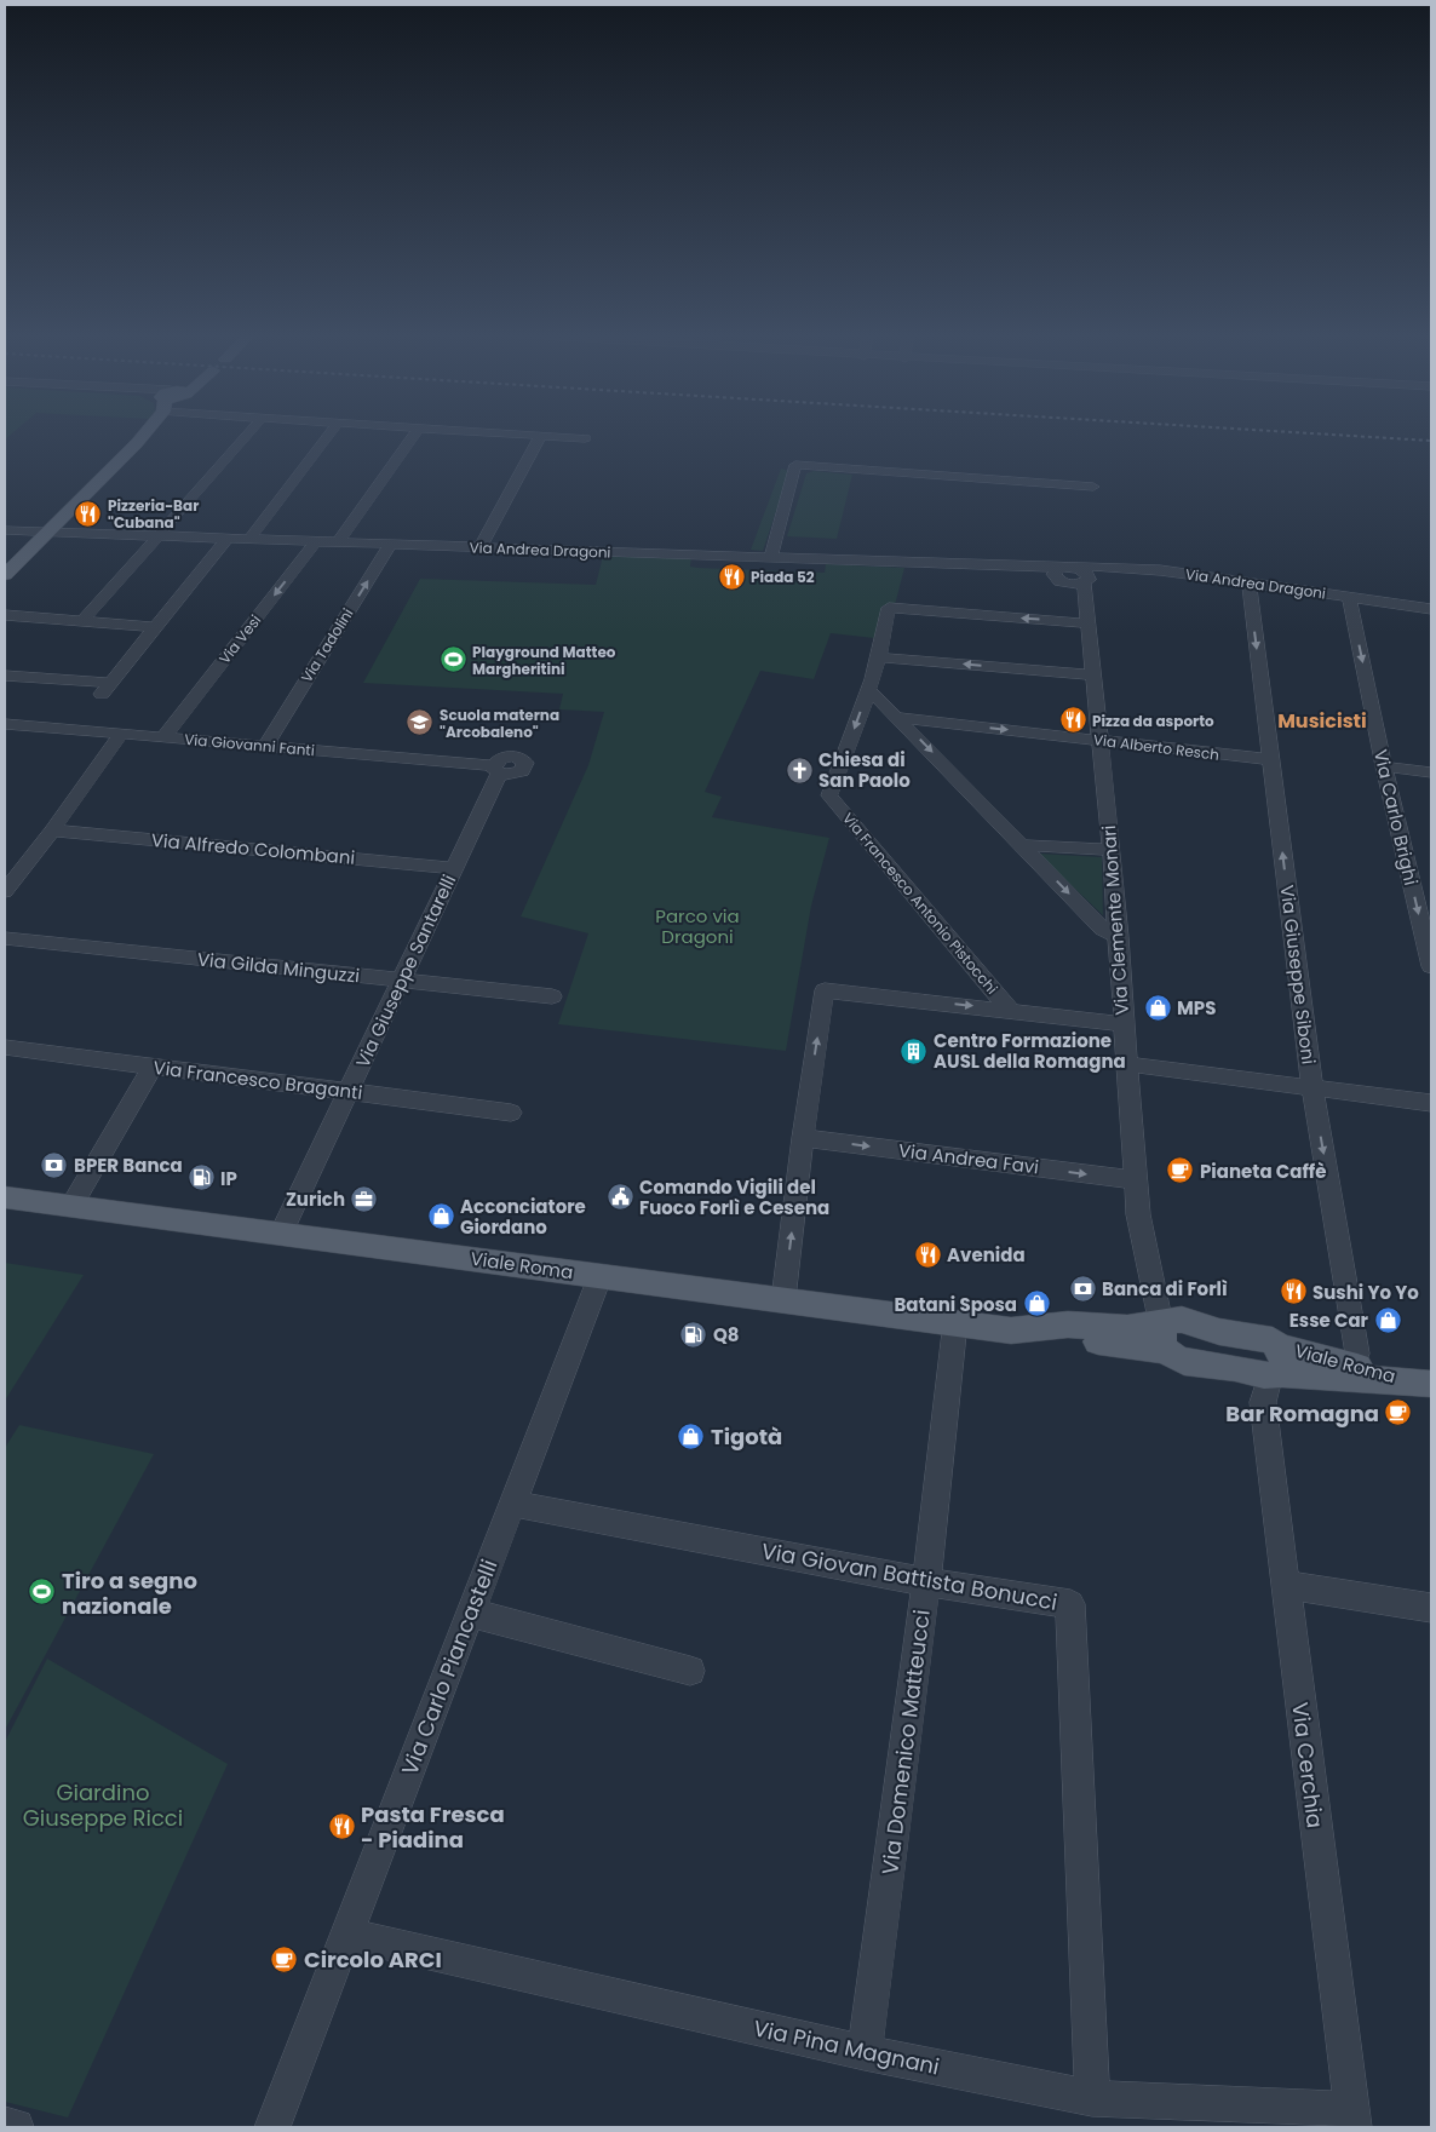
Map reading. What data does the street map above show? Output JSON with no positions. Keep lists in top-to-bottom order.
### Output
{
  "streets": {
    "main road": ["Viale Roma"],
    "street": [
      "Via Andrea Dragoni",
      "Via Vesi",
      "Via Tadolini",
      "Via Giovanni Fanti",
      "Via Alberto Resch",
      "Via Carlo Brighi",
      "Via Alfredo Colombani",
      "Via Francesco Antonio Pistocchi",
      "Via Clemente Monari",
      "Via Gilda Minguzzi",
      "Via Giuseppe Santarelli",
      "Via Giuseppe Siboni",
      "Via Francesco Braganti",
      "Via Andrea Favi",
      "Via Giovan Battista Bonucci",
      "Via Carlo Piancastelli",
      "Via Domenico Matteucci",
      "Via Cerchia",
      "Via Pina Magnani"
    ]
  },
  "crossings": [
    ["Via Andrea Dragoni", "Via Vesi"],
    ["Via Andrea Dragoni", "Via Tadolini"],
    ["Via Andrea Dragoni", "Via Carlo Brighi"],
    ["Via Andrea Dragoni", "Via Clemente Monari"],
    ["Via Andrea Dragoni", "Via Giuseppe Siboni"],
    ["Via Vesi", "Via Giovanni Fanti"],
    ["Via Tadolini", "Via Giovanni Fanti"],
    ["Via Giovanni Fanti", "Via Giuseppe Santarelli"],
    ["Via Alberto Resch", "Via Clemente Monari"],
    ["Via Alberto Resch", "Via Giuseppe Siboni"],
    ["Via Alfredo Colombani", "Via Giuseppe Santarelli"],
    ["Via Francesco Antonio Pistocchi", "Via Clemente Monari"],
    ["Via Clemente Monari", "Via Andrea Favi"],
    ["Via Clemente Monari", "Viale Roma"],
    ["Via Gilda Minguzzi", "Via Giuseppe Santarelli"],
    ["Via Giuseppe Santarelli", "Via Francesco Braganti"],
    ["Via Giuseppe Santarelli", "Viale Roma"],
    ["Via Giuseppe Siboni", "Viale Roma"],
    ["Viale Roma", "Via Carlo Piancastelli"],
    ["Viale Roma", "Via Domenico Matteucci"],
    ["Viale Roma", "Via Cerchia"],
    ["Via Giovan Battista Bonucci", "Via Carlo Piancastelli"],
    ["Via Giovan Battista Bonucci", "Via Domenico Matteucci"],
    ["Via Giovan Battista Bonucci", "Via Pina Magnani"],
    ["Via Carlo Piancastelli", "Via Pina Magnani"],
    ["Via Domenico Matteucci", "Via Pina Magnani"],
    ["Via Cerchia", "Via Pina Magnani"]
  ],
  "one_way": ["Via Carlo Brighi"],
  "districts": ["Musicisti"],
  "parks": ["Parco via Dragoni", "Giardino Giuseppe Ricci"],
  "places": {
    "restaurant": [
      "Pizzeria-Bar \"Cubana\"",
      "Piada 52",
      "Pizza da asporto",
      "Avenida",
      "Sushi Yo Yo",
      "Pasta Fresca - Piadina"
    ],
    "sports": ["Playground Matteo Margheritini", "Tiro a segno nazionale"],
    "school or university": ["Scuola materna \"Arcobaleno\""],
    "church": ["Chiesa di San Paolo"],
    "shop": [
      "MPS",
      "Acconciatore Giordano",
      "Batani Sposa",
      "Esse Car",
      "Tigotà"
    ],
    "building": ["Centro Formazione AUSL della Romagna"],
    "bank": ["BPER Banca", "Banca di Forlì"],
    "cafe": ["Pianeta Caffè", "Bar Romagna", "Circolo ARCI"],
    "fuel station": ["IP", "Q8"],
    "public building": ["Comando Vigili del Fuoco Forlì e Cesena"],
    "office": ["Zurich"]
  }
}
